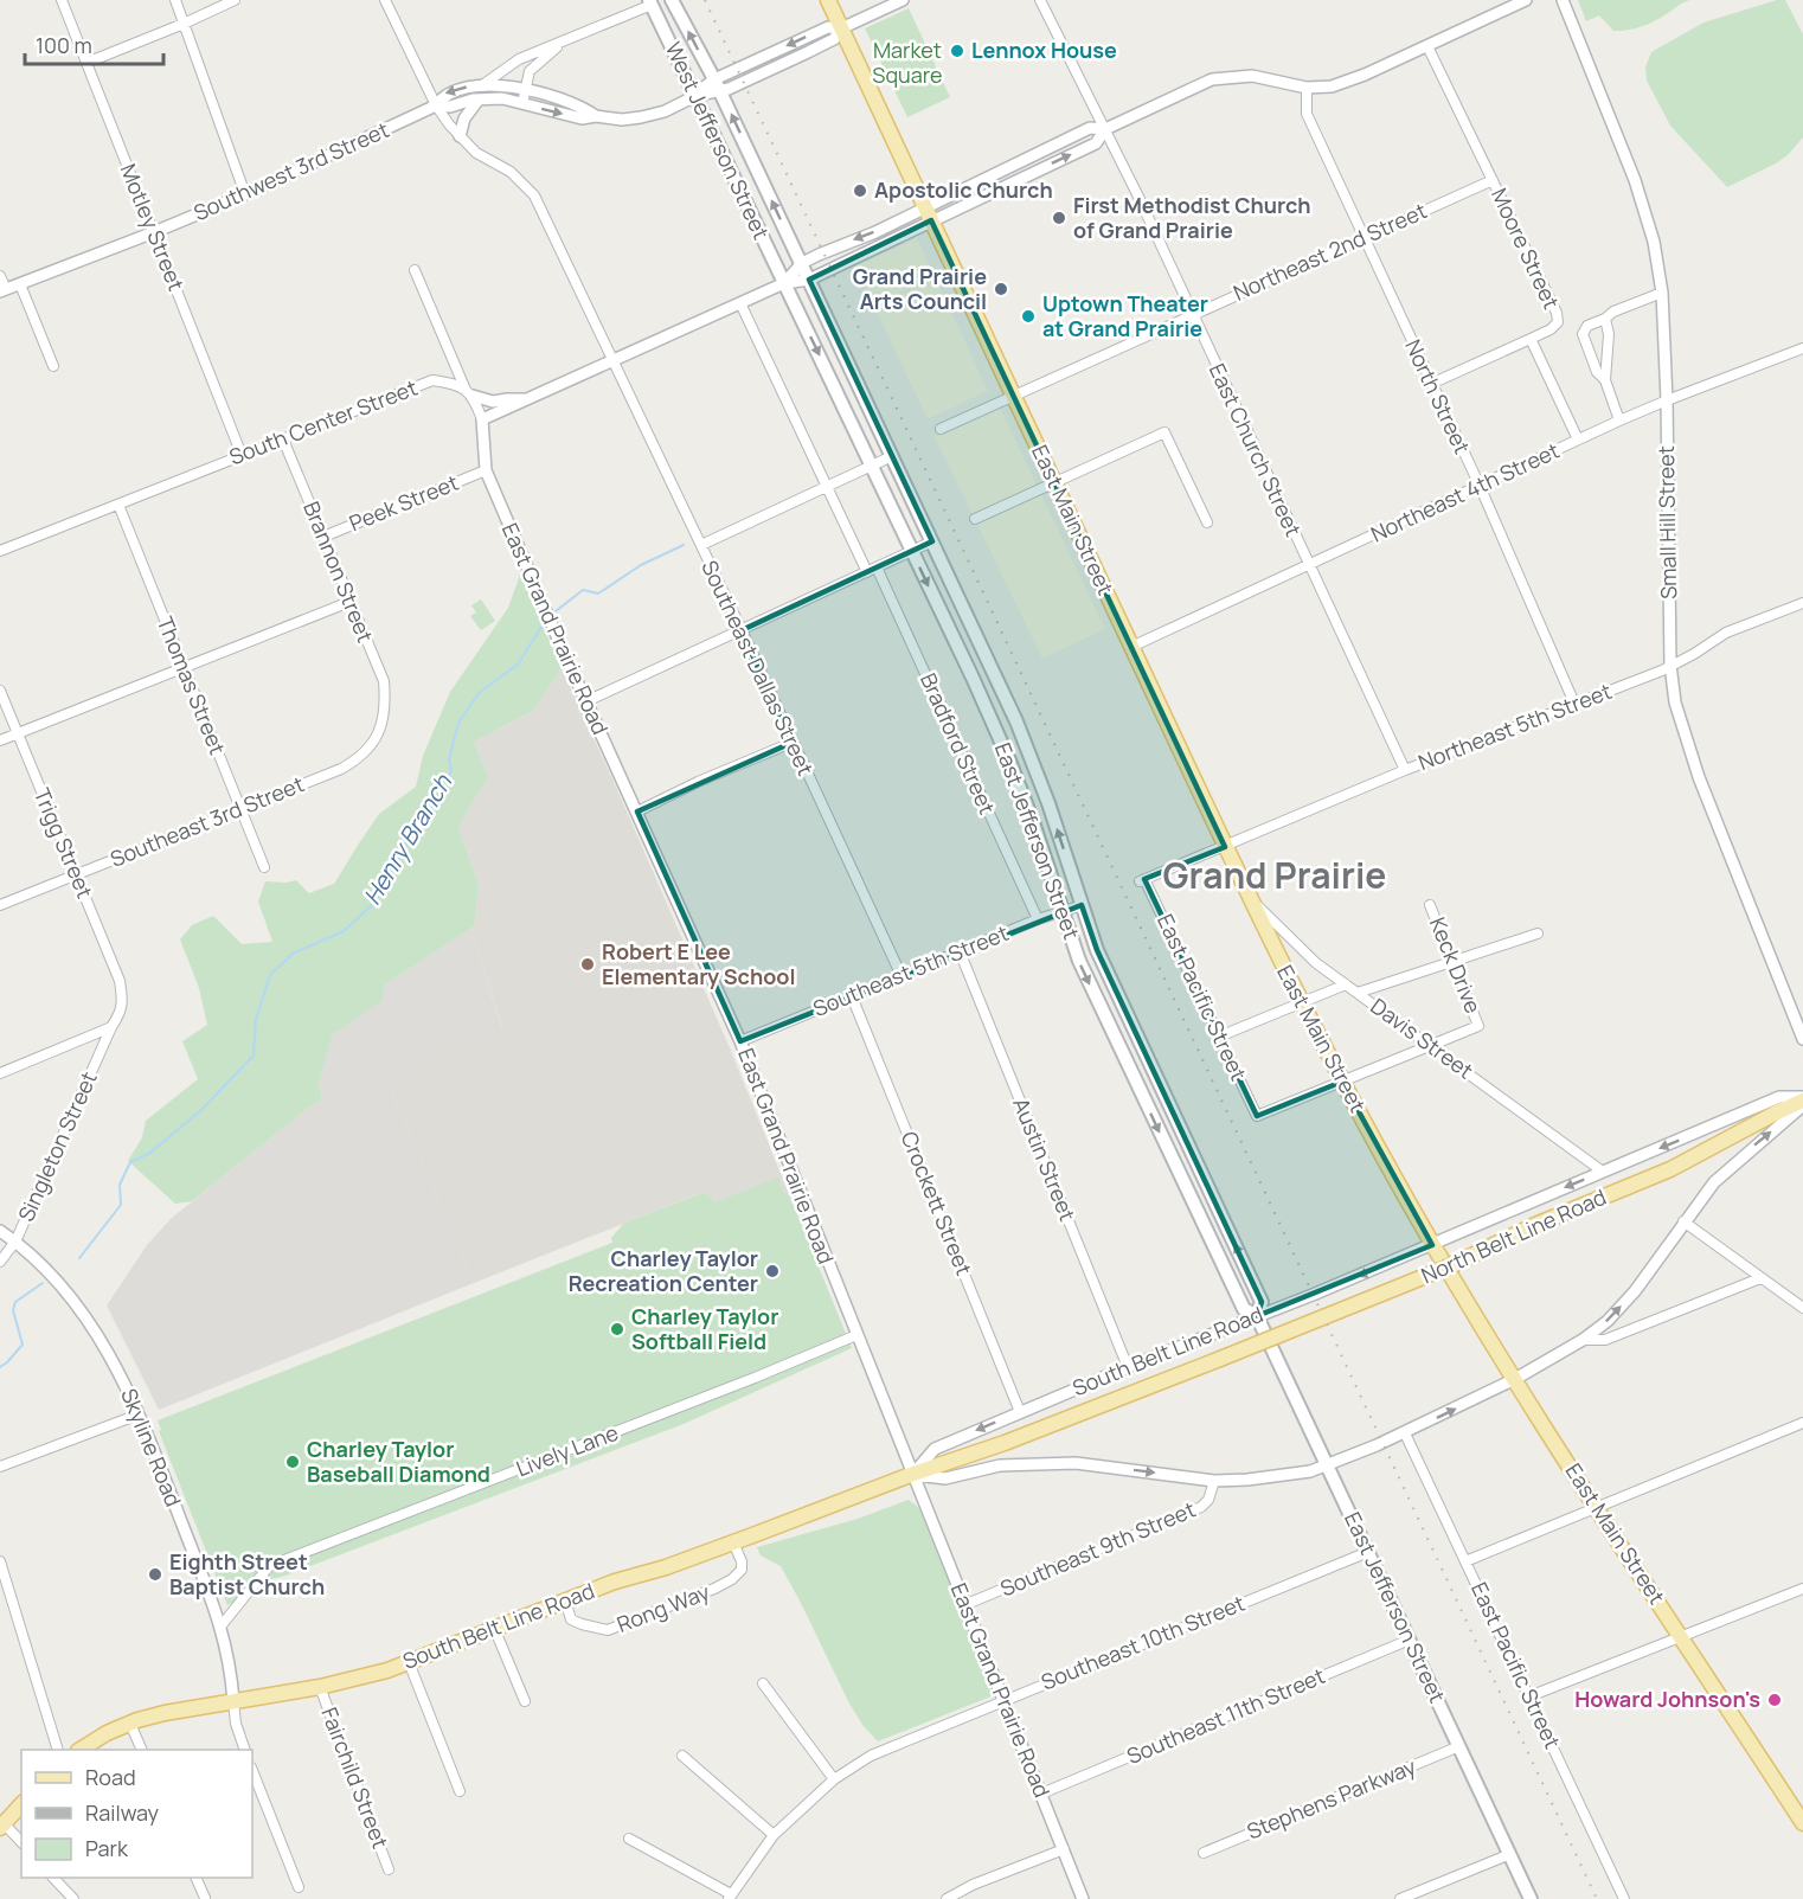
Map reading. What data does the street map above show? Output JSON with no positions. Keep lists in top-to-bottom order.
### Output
{
  "streets": {
    "main road": [
      "West Jefferson Street",
      "East Main Street",
      "East Jefferson Street",
      "North Belt Line Road",
      "South Belt Line Road"
    ],
    "street": [
      "Southwest 3rd Street",
      "Motley Street",
      "Moore Street",
      "Northeast 2nd Street",
      "North Street",
      "South Center Street",
      "East Church Street",
      "Northeast 4th Street",
      "Peek Street",
      "Small Hill Street",
      "Brannon Street",
      "East Grand Prairie Road",
      "Southeast Dallas Street",
      "Thomas Street",
      "Northeast 5th Street",
      "Bradford Street",
      "Southeast 3rd Street",
      "Trigg Street",
      "Keck Drive",
      "Southeast 5th Street",
      "East Pacific Street",
      "Davis Street",
      "Singleton Street",
      "Austin Street",
      "Crockett Street",
      "Skyline Road",
      "Lively Lane",
      "Southeast 9th Street",
      "Rong Way",
      "Southeast 10th Street",
      "Southeast 11th Street",
      "Fairchild Street",
      "Stephens Parkway"
    ]
  },
  "crossings": [
    ["West Jefferson Street", "Southwest 3rd Street"],
    ["West Jefferson Street", "East Jefferson Street"],
    ["Southwest 3rd Street", "Motley Street"],
    ["Southwest 3rd Street", "Southeast Dallas Street"],
    ["Motley Street", "South Center Street"],
    ["Moore Street", "Northeast 2nd Street"],
    ["Moore Street", "Northeast 4th Street"],
    ["Northeast 2nd Street", "North Street"],
    ["Northeast 2nd Street", "East Church Street"],
    ["Northeast 2nd Street", "East Main Street"],
    ["North Street", "Northeast 4th Street"],
    ["North Street", "Northeast 5th Street"],
    ["South Center Street", "Brannon Street"],
    ["South Center Street", "Thomas Street"],
    ["East Church Street", "Northeast 4th Street"],
    ["East Church Street", "Northeast 5th Street"],
    ["Northeast 4th Street", "East Main Street"],
    ["Northeast 4th Street", "Small Hill Street"],
    ["Peek Street", "Brannon Street"],
    ["Peek Street", "East Grand Prairie Road"],
    ["East Main Street", "Northeast 5th Street"],
    ["East Main Street", "East Pacific Street"],
    ["East Main Street", "Davis Street"],
    ["East Main Street", "North Belt Line Road"],
    ["East Main Street", "South Belt Line Road"],
    ["East Main Street", "Southeast 9th Street"],
    ["Small Hill Street", "Northeast 5th Street"],
    ["Brannon Street", "Southeast 3rd Street"],
    ["East Grand Prairie Road", "Southeast 5th Street"],
    ["East Grand Prairie Road", "South Belt Line Road"],
    ["East Grand Prairie Road", "Lively Lane"],
    ["East Grand Prairie Road", "Southeast 9th Street"],
    ["East Grand Prairie Road", "Southeast 10th Street"],
    ["East Grand Prairie Road", "Southeast 11th Street"],
    ["Southeast Dallas Street", "Southeast 5th Street"],
    ["Thomas Street", "Southeast 3rd Street"],
    ["Northeast 5th Street", "East Pacific Street"],
    ["Bradford Street", "Southeast 5th Street"],
    ["Southeast 3rd Street", "Trigg Street"],
    ["East Jefferson Street", "Southeast 5th Street"],
    ["East Jefferson Street", "South Belt Line Road"],
    ["East Jefferson Street", "Southeast 9th Street"],
    ["East Jefferson Street", "Southeast 10th Street"],
    ["East Jefferson Street", "Southeast 11th Street"],
    ["East Jefferson Street", "Stephens Parkway"],
    ["Trigg Street", "Singleton Street"],
    ["Keck Drive", "Davis Street"],
    ["Southeast 5th Street", "Austin Street"],
    ["Southeast 5th Street", "Crockett Street"],
    ["East Pacific Street", "Southeast 9th Street"],
    ["Davis Street", "North Belt Line Road"],
    ["Singleton Street", "Skyline Road"],
    ["Austin Street", "South Belt Line Road"],
    ["Crockett Street", "South Belt Line Road"],
    ["North Belt Line Road", "South Belt Line Road"],
    ["North Belt Line Road", "Southeast 9th Street"],
    ["South Belt Line Road", "Skyline Road"],
    ["South Belt Line Road", "Southeast 9th Street"],
    ["South Belt Line Road", "Rong Way"],
    ["South Belt Line Road", "Fairchild Street"],
    ["Skyline Road", "Lively Lane"]
  ],
  "one_way": ["North Belt Line Road"],
  "districts": ["Grand Prairie"],
  "water": ["Henry Branch"],
  "parks": ["Market Square"],
  "places": [
    "Lennox House",
    "Apostolic Church",
    "First Methodist Church of Grand Prairie",
    "Grand Prairie Arts Council",
    "Uptown Theater at Grand Prairie",
    "Robert E Lee Elementary School",
    "Charley Taylor Recreation Center",
    "Charley Taylor Softball Field",
    "Charley Taylor Baseball Diamond",
    "Eighth Street Baptist Church",
    "Howard Johnson's"
  ],
  "legend": ["Road", "Railway", "Park"],
  "scale_bar": "100 m"
}
